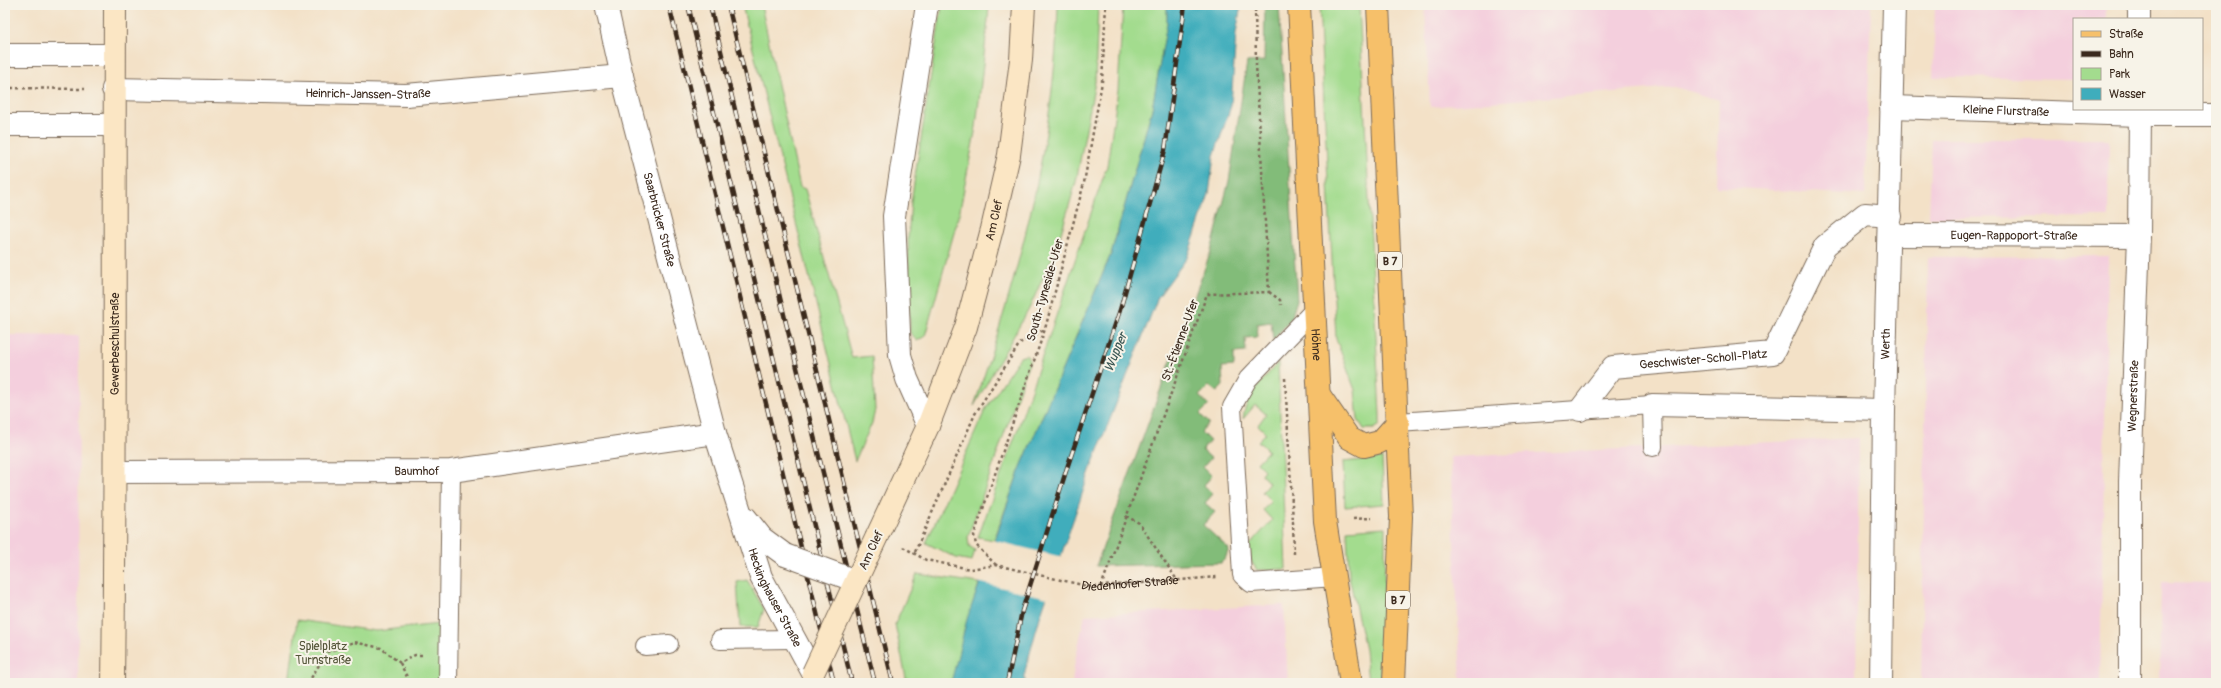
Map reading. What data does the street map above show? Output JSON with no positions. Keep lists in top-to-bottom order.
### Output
{
  "streets": {
    "main road": [
      "Am Clef",
      "B 7",
      "Gewerbeschulstraße",
      "Höhne"
    ],
    "street": [
      "Heinrich-Janssen-Straße",
      "Kleine Flurstraße",
      "Saarbrücker Straße",
      "Eugen-Rappoport-Straße",
      "Werth",
      "Geschwister-Scholl-Platz",
      "Wegnerstraße",
      "Baumhof",
      "Heckinghauser Straße"
    ],
    "path": ["South-Tyneside-Ufer", "St.-Étienne-Ufer", "Diedenhofer Straße"]
  },
  "crossings": [
    ["Heinrich-Janssen-Straße", "Saarbrücker Straße"],
    ["Heinrich-Janssen-Straße", "Gewerbeschulstraße"],
    ["Kleine Flurstraße", "Werth"],
    ["Kleine Flurstraße", "Wegnerstraße"],
    ["Saarbrücker Straße", "Baumhof"],
    ["Saarbrücker Straße", "Heckinghauser Straße"],
    ["Am Clef", "Heckinghauser Straße"],
    ["Eugen-Rappoport-Straße", "Werth"],
    ["Eugen-Rappoport-Straße", "Geschwister-Scholl-Platz"],
    ["Eugen-Rappoport-Straße", "Wegnerstraße"],
    ["South-Tyneside-Ufer", "Diedenhofer Straße"],
    ["St.-Étienne-Ufer", "Diedenhofer Straße"],
    ["Gewerbeschulstraße", "Baumhof"],
    ["Werth", "Geschwister-Scholl-Platz"],
    ["Baumhof", "Heckinghauser Straße"]
  ],
  "water": ["Wupper"],
  "parks": ["Spielplatz Turnstraße"],
  "legend": [
    "Straße",
    "Bahn",
    "Park",
    "Wasser"
  ]
}
